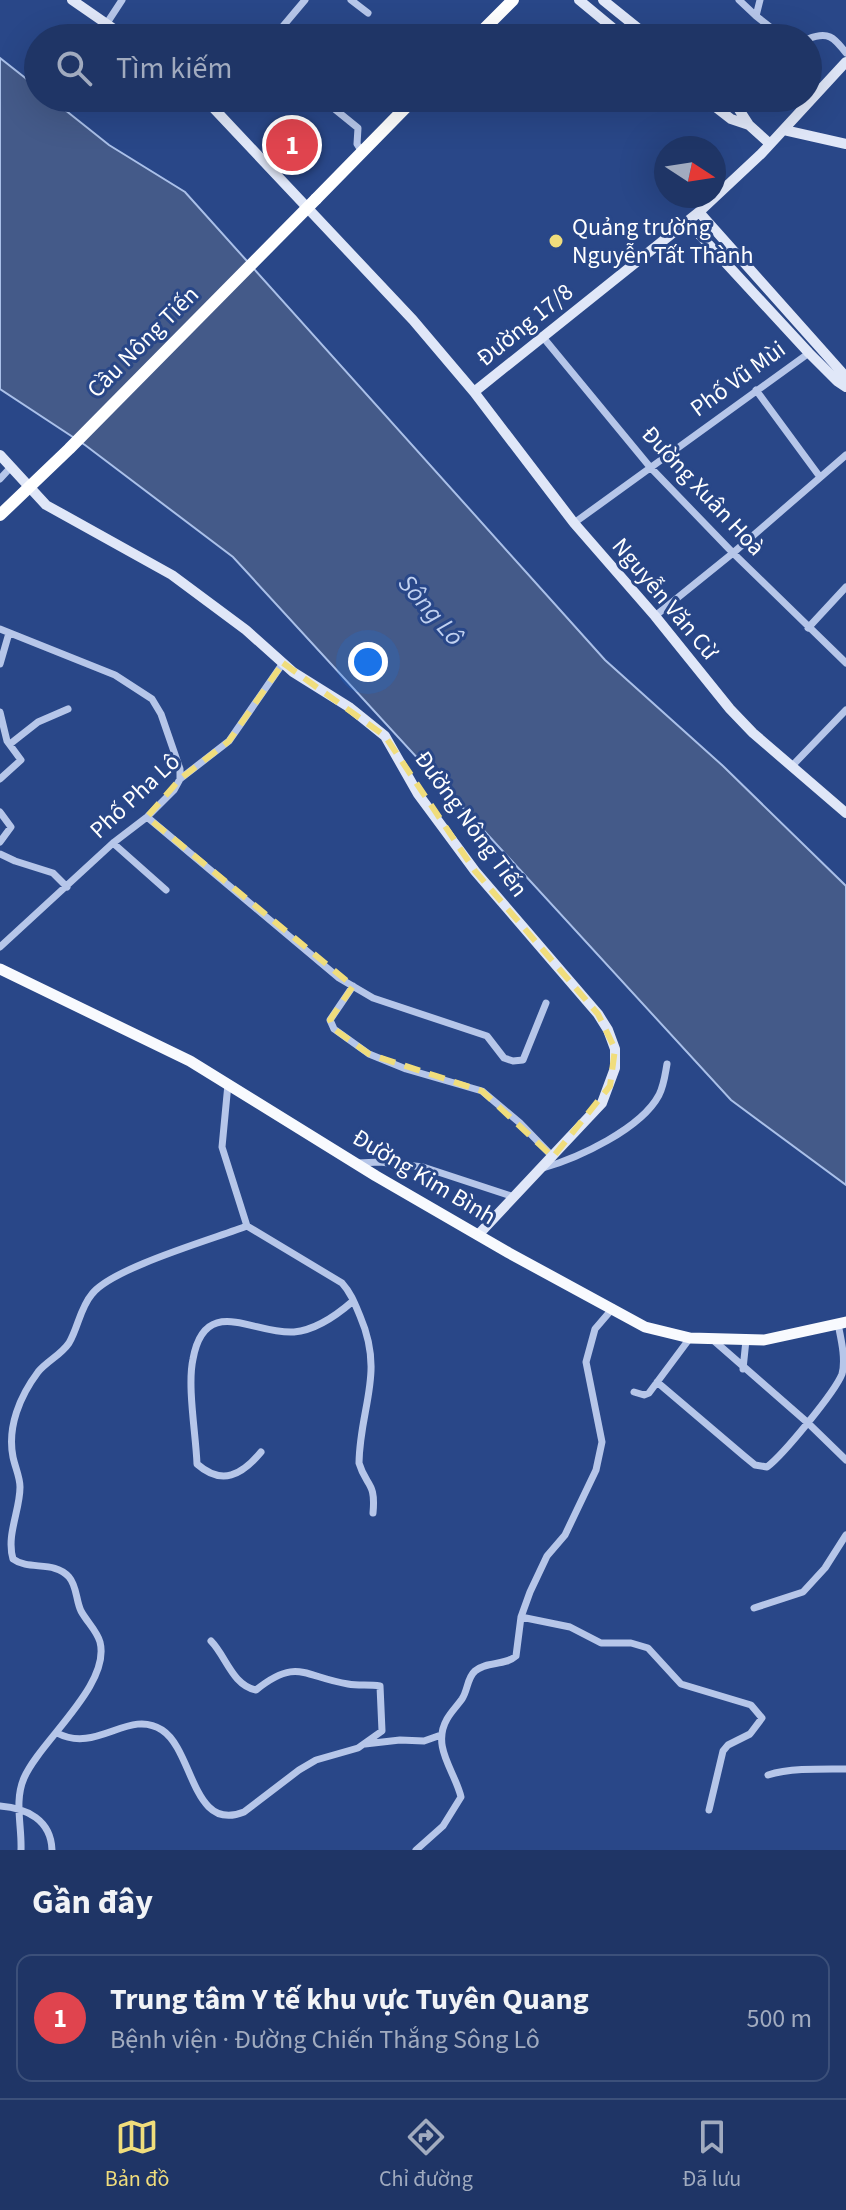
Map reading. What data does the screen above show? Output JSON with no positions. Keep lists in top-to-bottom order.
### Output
{
  "streets": {
    "highway": ["Cầu Nông Tiến"],
    "main road": ["Đường Kim Bình"],
    "street": [
      "Đường 17/8",
      "Phố Vũ Mùi",
      "Đường Xuân Hoà",
      "Nguyễn Văn Cừ",
      "Phố Pha Lô",
      "Đường Nông Tiến"
    ]
  },
  "crossings": [
    ["Đường 17/8", "Đường Xuân Hoà"],
    ["Đường 17/8", "Nguyễn Văn Cừ"],
    ["Phố Vũ Mùi", "Đường Xuân Hoà"],
    ["Phố Vũ Mùi", "Nguyễn Văn Cừ"],
    ["Phố Pha Lô", "Đường Nông Tiến"],
    ["Đường Nông Tiến", "Đường Kim Bình"]
  ],
  "water": ["Sông Lô"],
  "places": ["Quảng trường Nguyễn Tất Thành"],
  "north": "right",
  "page": {
    "search": "Tìm kiếm",
    "pins": "1",
    "heading": "Gần đây",
    "list": [
      {
        "mark": "1",
        "name": "Trung tâm Y tế khu vực Tuyên Quang",
        "note": "Bệnh viện · Đường Chiến Thắng Sông Lô",
        "value": "500 m"
      }
    ],
    "nav": ["Bản đồ", "Chỉ đường", "Đã lưu"]
  }
}
